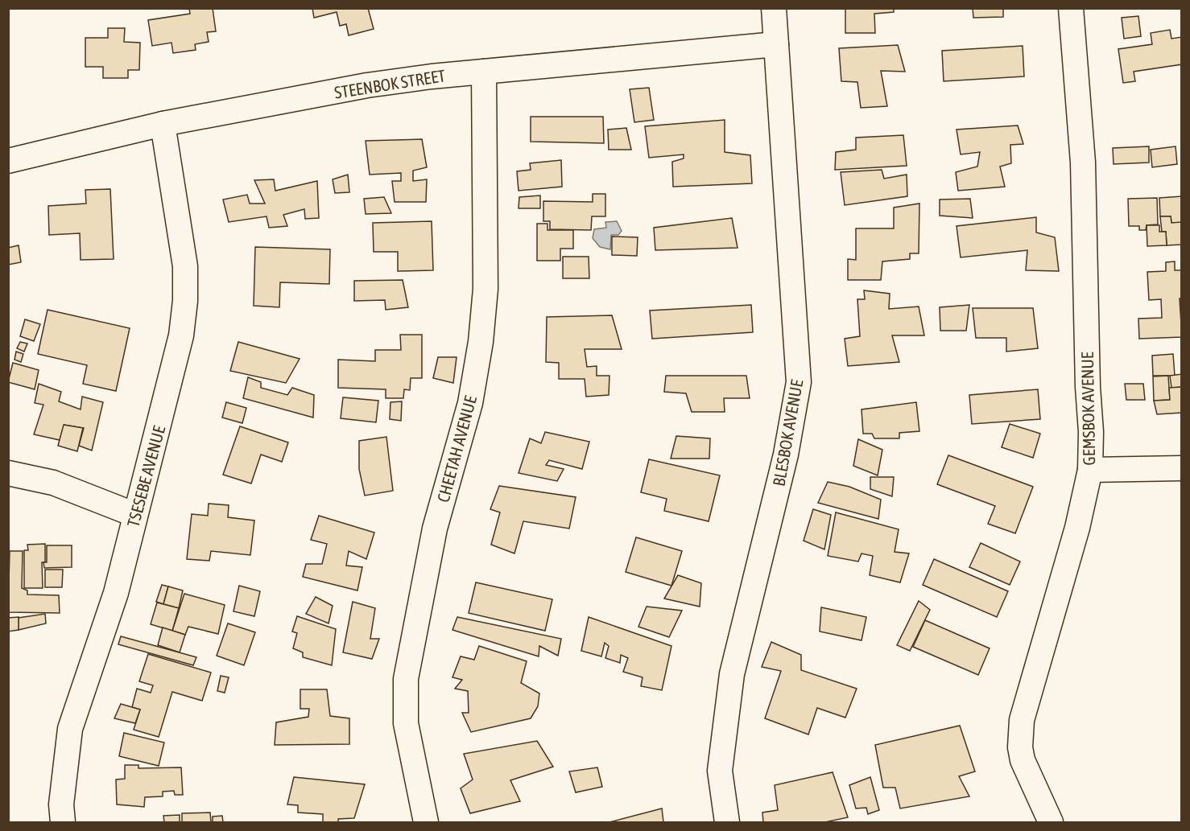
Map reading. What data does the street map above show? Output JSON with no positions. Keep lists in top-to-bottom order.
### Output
{
  "streets": {
    "street": [
      "STEENBOK STREET",
      "GEMSBOK AVENUE",
      "BLESBOK AVENUE",
      "CHEETAH AVENUE",
      "TSESEBE AVENUE"
    ]
  },
  "crossings": [
    ["STEENBOK STREET", "BLESBOK AVENUE"],
    ["STEENBOK STREET", "CHEETAH AVENUE"],
    ["STEENBOK STREET", "TSESEBE AVENUE"]
  ]
}
